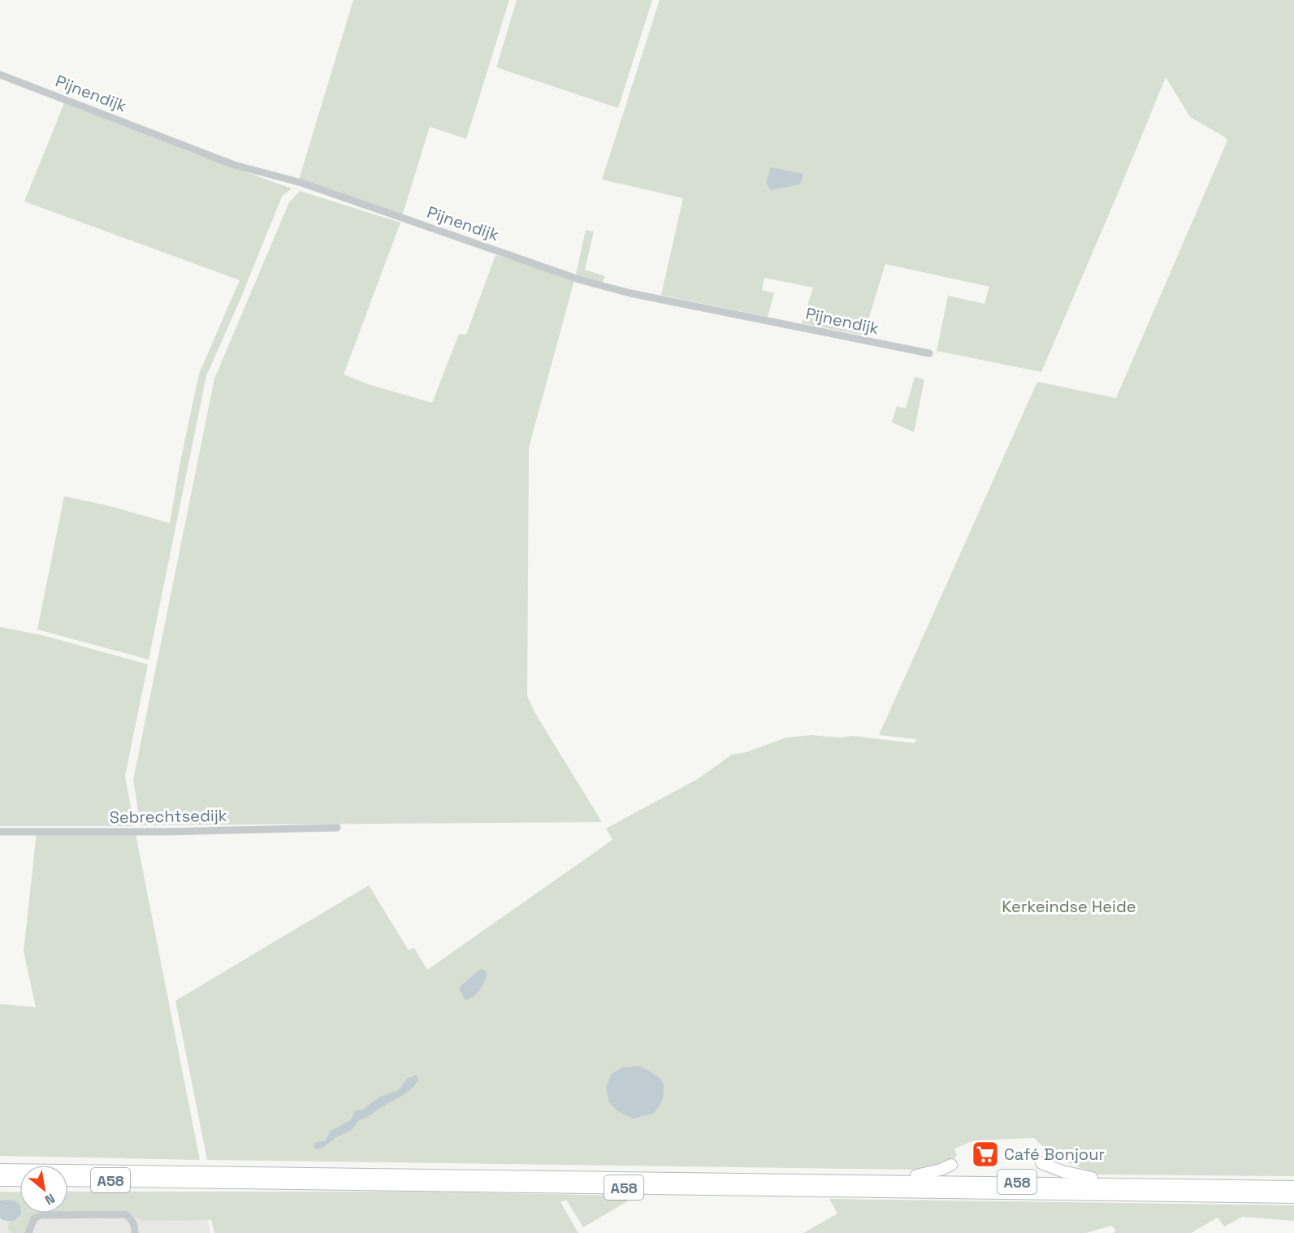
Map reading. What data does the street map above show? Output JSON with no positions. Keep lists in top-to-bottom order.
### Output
{
  "streets": {
    "highway": ["A58"],
    "street": ["Pijnendijk", "Sebrechtsedijk"]
  },
  "parks": ["Kerkeindse Heide"],
  "places": {
    "supermarket": ["Café Bonjour"]
  },
  "north": "bottom right"
}
